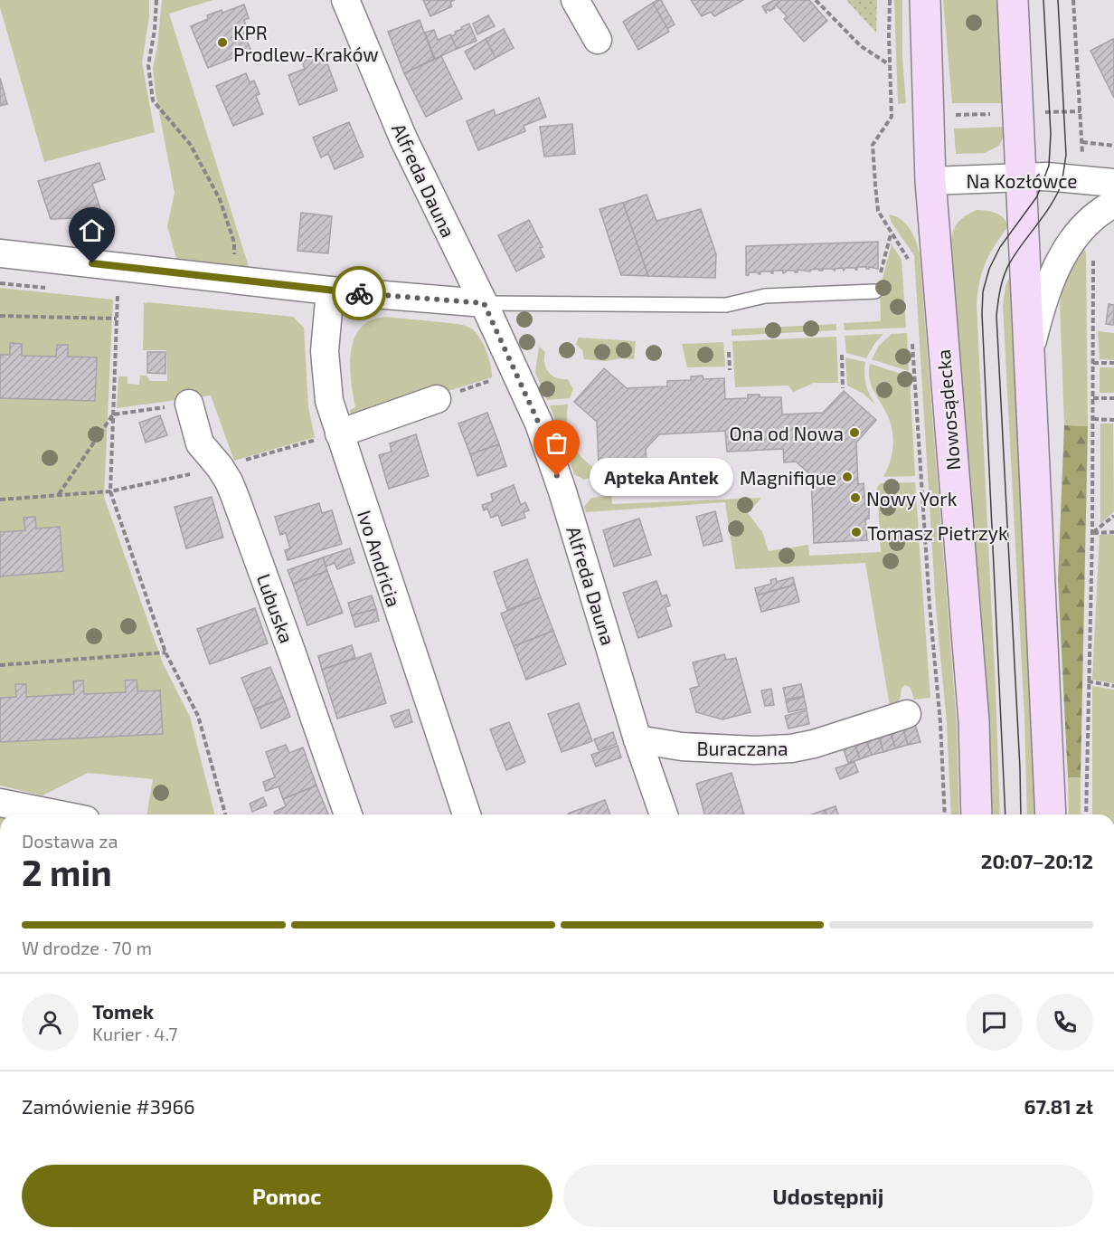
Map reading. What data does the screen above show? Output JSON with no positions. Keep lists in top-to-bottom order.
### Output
{
  "streets": {
    "main road": ["Nowosądecka"],
    "street": [
      "Alfreda Dauna",
      "Na Kozłówce",
      "Ivo Andricia",
      "Lubuska",
      "Buraczana"
    ]
  },
  "crossings": [
    ["Alfreda Dauna", "Buraczana"],
    ["Na Kozłówce", "Nowosądecka"]
  ],
  "places": [
    "KPR Prodlew-Kraków",
    "Ona od Nowa",
    "Apteka Antek",
    "Magnifique",
    "Nowy York",
    "Tomasz Pietrzyk"
  ],
  "page": {
    "bubble": "Apteka Antek",
    "heading": ["2 min", "Dostawa za", "20:07–20:12"],
    "panel": [
      "Tomek",
      "Kurier · 4.7",
      "Zamówienie #3966",
      "67.81 zł"
    ],
    "bar": "W drodze · 70 m",
    "buttons": ["Pomoc", "Udostępnij"]
  }
}
